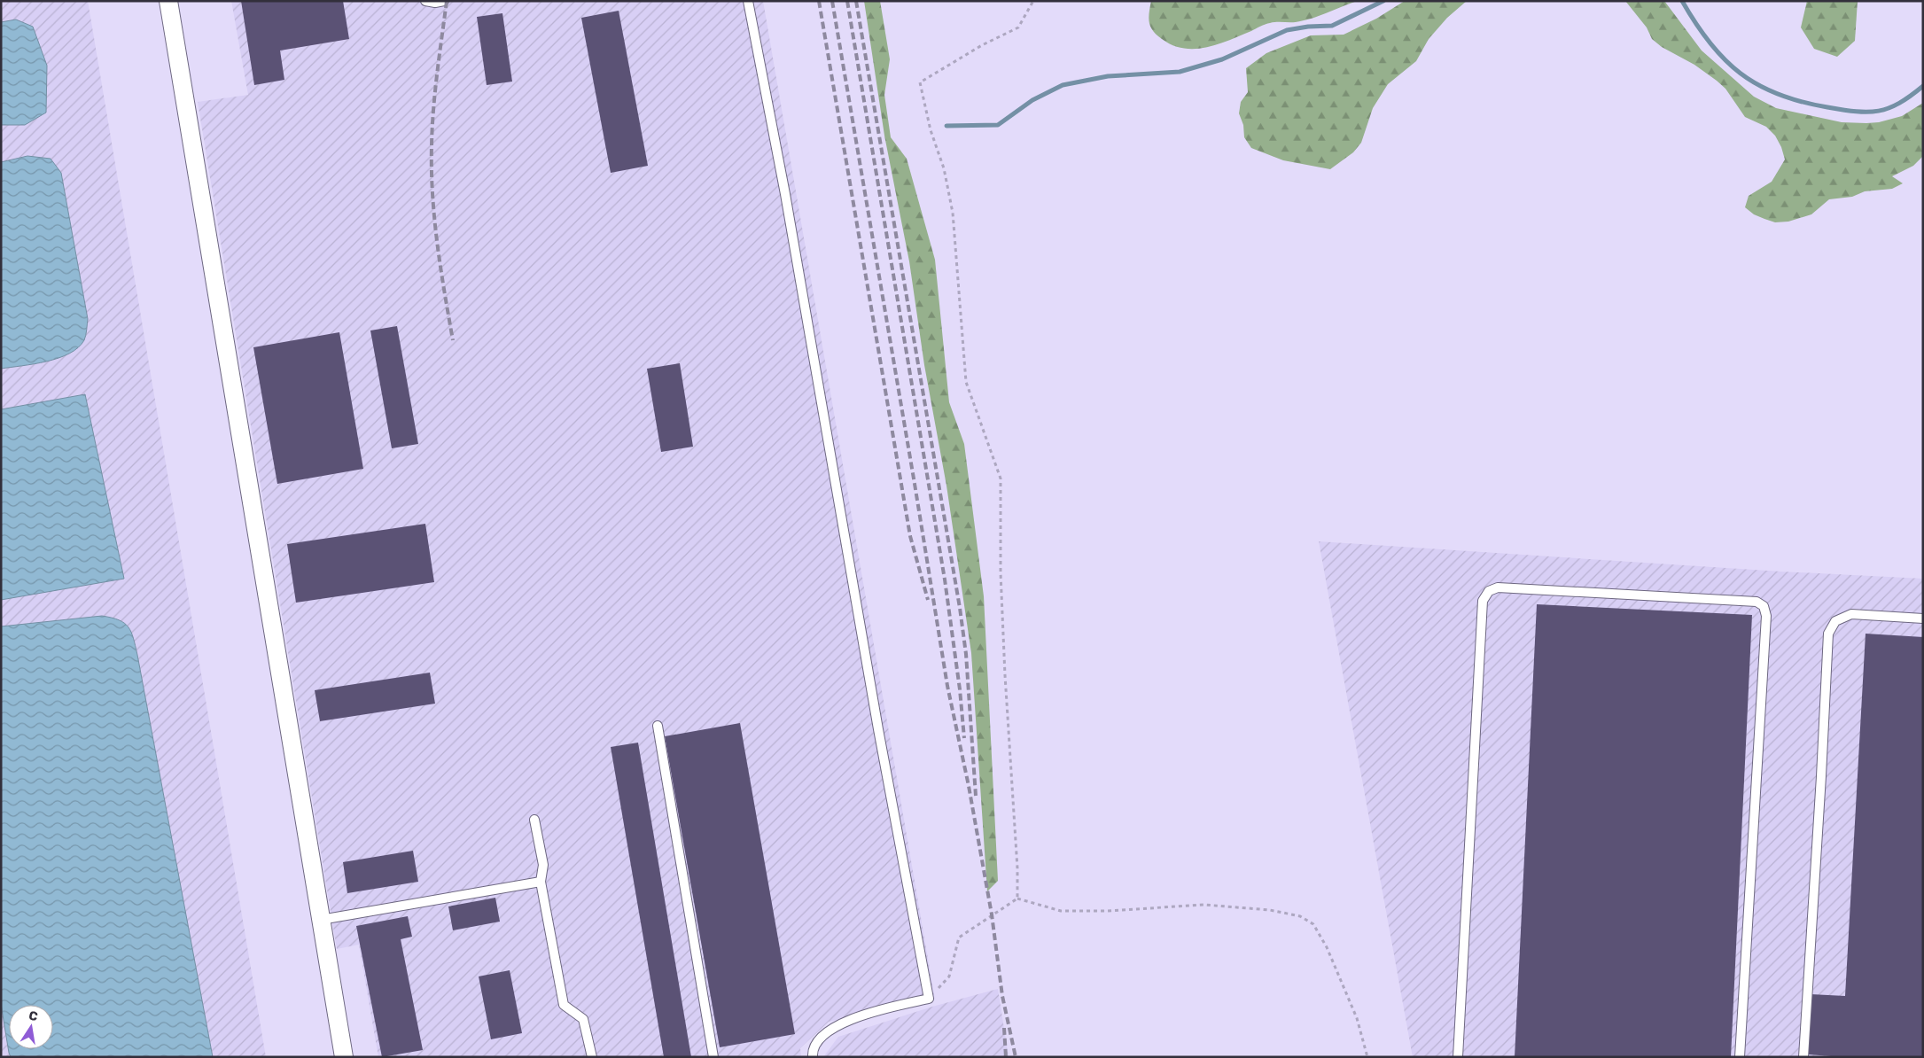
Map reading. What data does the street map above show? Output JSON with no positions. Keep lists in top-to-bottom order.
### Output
{
  "north": "top"
}
